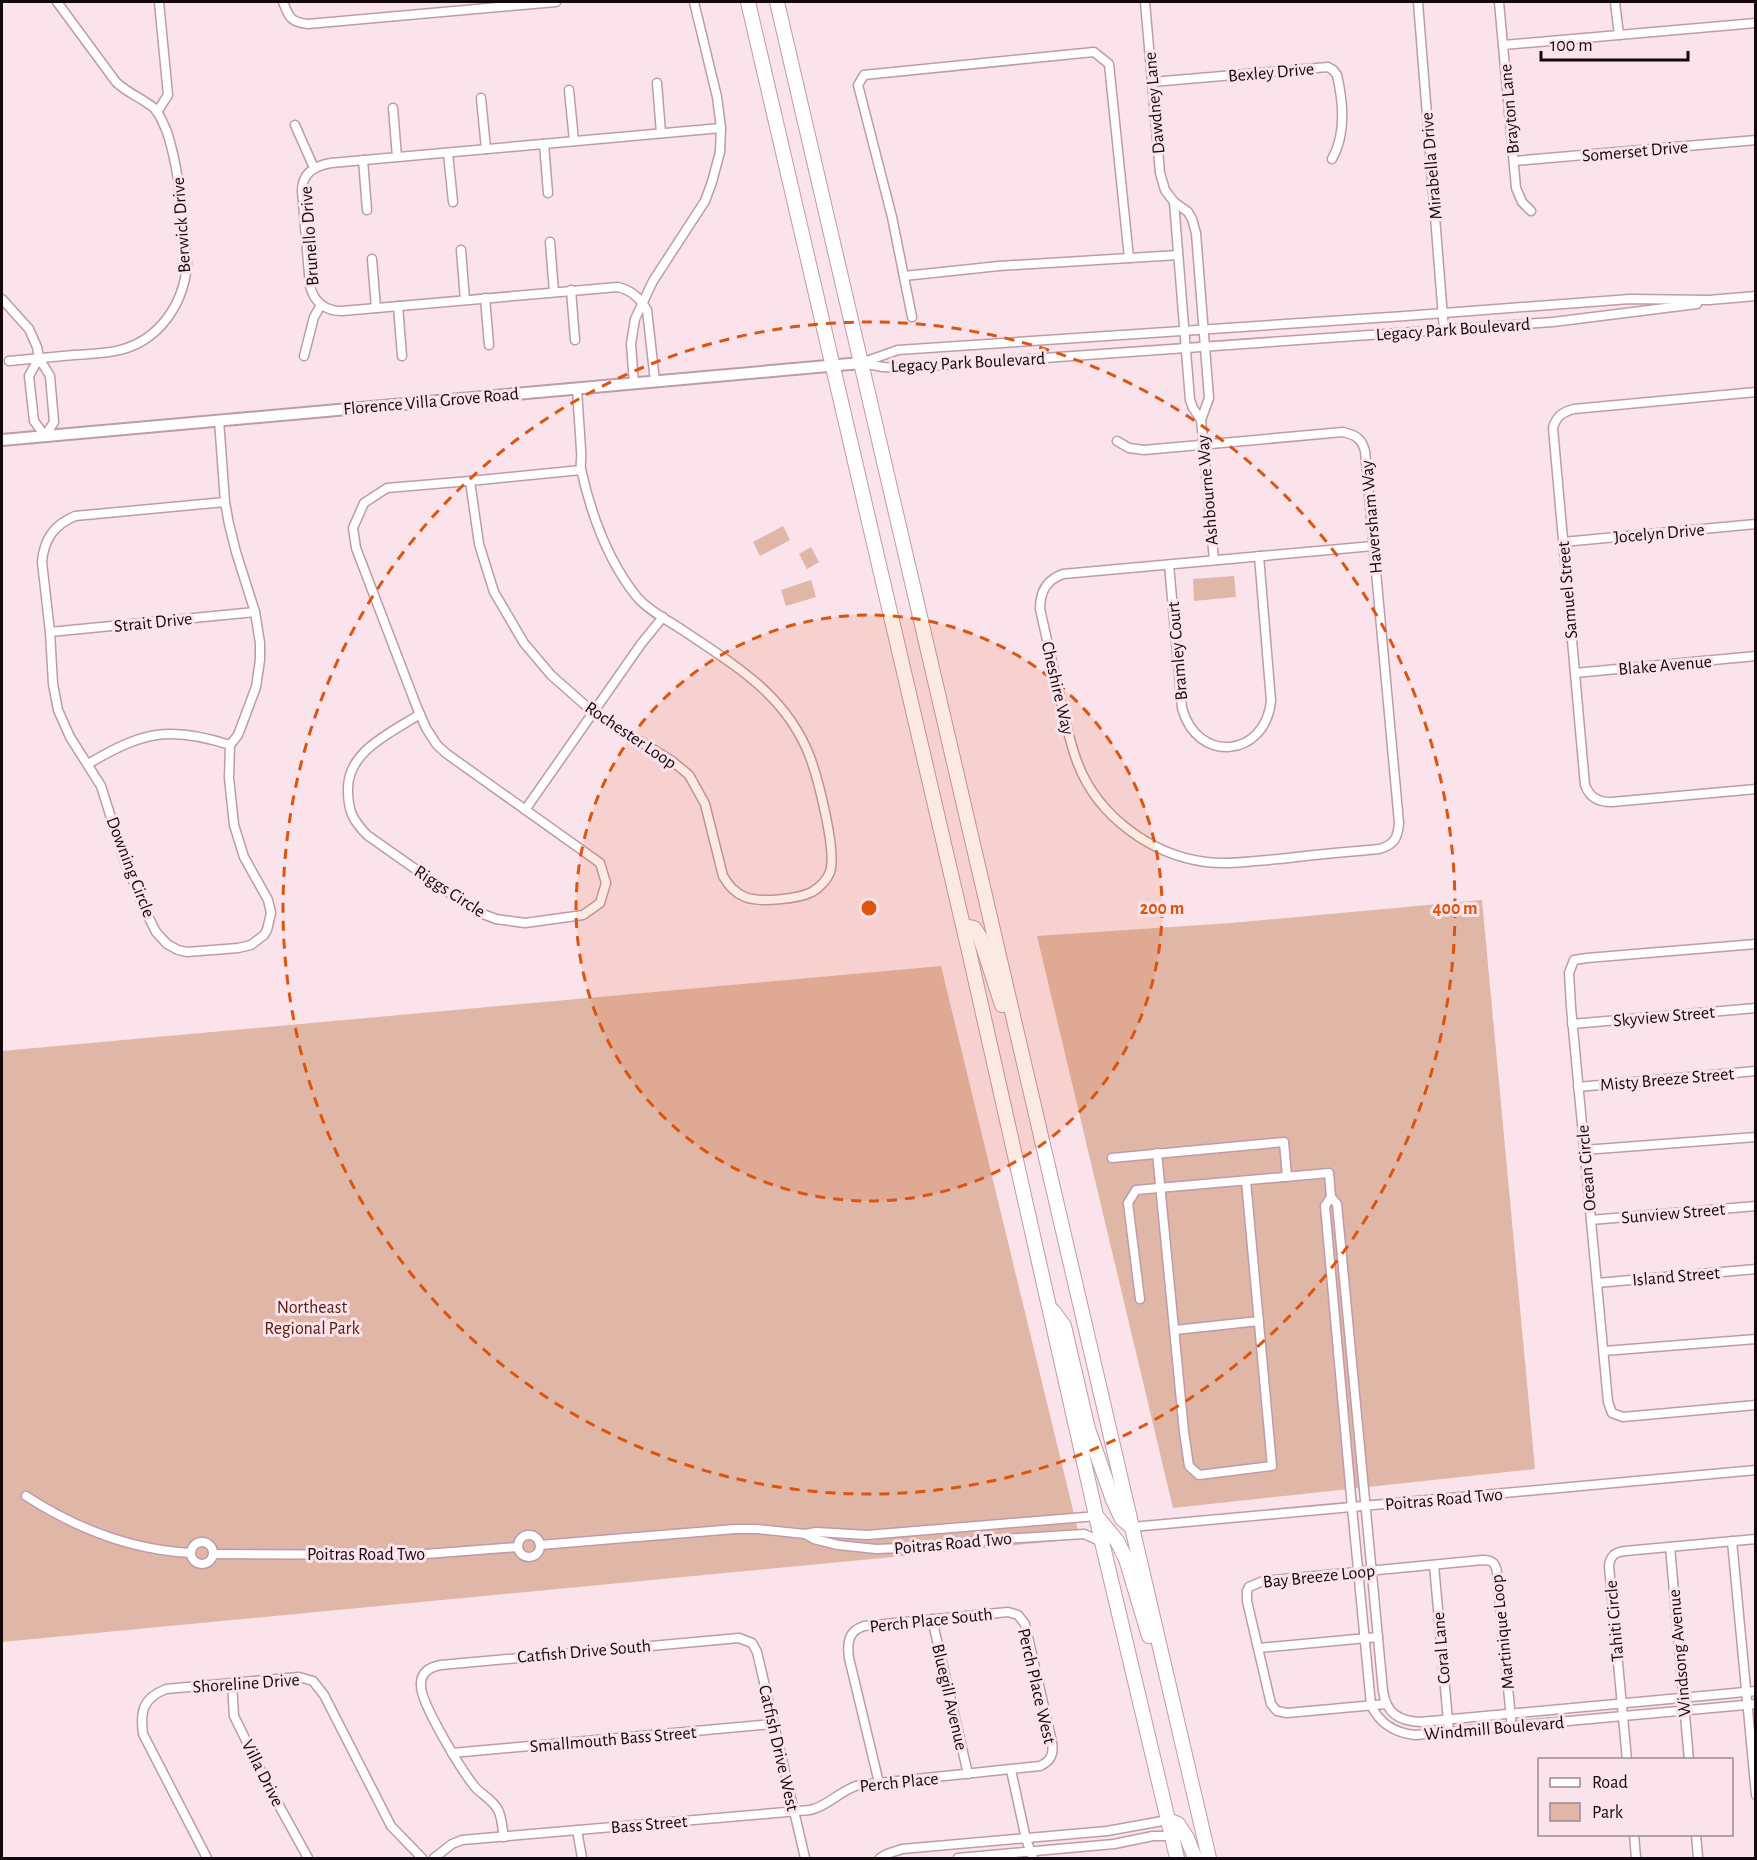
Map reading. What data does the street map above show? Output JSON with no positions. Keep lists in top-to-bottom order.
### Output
{
  "streets": {
    "street": [
      "Bexley Drive",
      "Dawdney Lane",
      "Brayton Lane",
      "Somerset Drive",
      "Mirabella Drive",
      "Berwick Drive",
      "Brunello Drive",
      "Legacy Park Boulevard",
      "Florence Villa Grove Road",
      "Ashbourne Way",
      "Haversham Way",
      "Jocelyn Drive",
      "Samuel Street",
      "Strait Drive",
      "Bramley Court",
      "Blake Avenue",
      "Cheshire Way",
      "Rochester Loop",
      "Downing Circle",
      "Riggs Circle",
      "Skyview Street",
      "Misty Breeze Street",
      "Ocean Circle",
      "Sunview Street",
      "Island Street",
      "Poitras Road Two",
      "Bay Breeze Loop",
      "Perch Place South",
      "Tahiti Circle",
      "Martinique Loop",
      "Coral Lane",
      "Catfish Drive South",
      "Windsong Avenue",
      "Shoreline Drive",
      "Perch Place West",
      "Bluegill Avenue",
      "Windmill Boulevard",
      "Smallmouth Bass Street",
      "Catfish Drive West",
      "Villa Drive",
      "Perch Place",
      "Bass Street"
    ]
  },
  "crossings": [
    ["Bexley Drive", "Dawdney Lane"],
    ["Dawdney Lane", "Legacy Park Boulevard"],
    ["Dawdney Lane", "Ashbourne Way"],
    ["Brayton Lane", "Somerset Drive"],
    ["Mirabella Drive", "Legacy Park Boulevard"],
    ["Legacy Park Boulevard", "Florence Villa Grove Road"],
    ["Legacy Park Boulevard", "Ashbourne Way"],
    ["Florence Villa Grove Road", "Rochester Loop"],
    ["Florence Villa Grove Road", "Downing Circle"],
    ["Ashbourne Way", "Haversham Way"],
    ["Ashbourne Way", "Cheshire Way"],
    ["Haversham Way", "Cheshire Way"],
    ["Jocelyn Drive", "Samuel Street"],
    ["Samuel Street", "Blake Avenue"],
    ["Strait Drive", "Downing Circle"],
    ["Bramley Court", "Cheshire Way"],
    ["Rochester Loop", "Riggs Circle"],
    ["Skyview Street", "Ocean Circle"],
    ["Misty Breeze Street", "Ocean Circle"],
    ["Ocean Circle", "Sunview Street"],
    ["Ocean Circle", "Island Street"],
    ["Bay Breeze Loop", "Martinique Loop"],
    ["Bay Breeze Loop", "Coral Lane"],
    ["Bay Breeze Loop", "Windmill Boulevard"],
    ["Perch Place South", "Perch Place West"],
    ["Perch Place South", "Bluegill Avenue"],
    ["Perch Place South", "Perch Place"],
    ["Tahiti Circle", "Windsong Avenue"],
    ["Tahiti Circle", "Windmill Boulevard"],
    ["Martinique Loop", "Coral Lane"],
    ["Martinique Loop", "Windmill Boulevard"],
    ["Coral Lane", "Windmill Boulevard"],
    ["Catfish Drive South", "Smallmouth Bass Street"],
    ["Catfish Drive South", "Catfish Drive West"],
    ["Windsong Avenue", "Windmill Boulevard"],
    ["Shoreline Drive", "Villa Drive"],
    ["Perch Place West", "Perch Place"],
    ["Bluegill Avenue", "Perch Place"],
    ["Smallmouth Bass Street", "Catfish Drive West"],
    ["Catfish Drive West", "Perch Place"],
    ["Catfish Drive West", "Bass Street"],
    ["Perch Place", "Bass Street"]
  ],
  "parks": ["Northeast Regional Park"],
  "legend": ["Road", "Park"],
  "scale_bar": "100 m",
  "rings": ["200 m", "400 m"]
}
